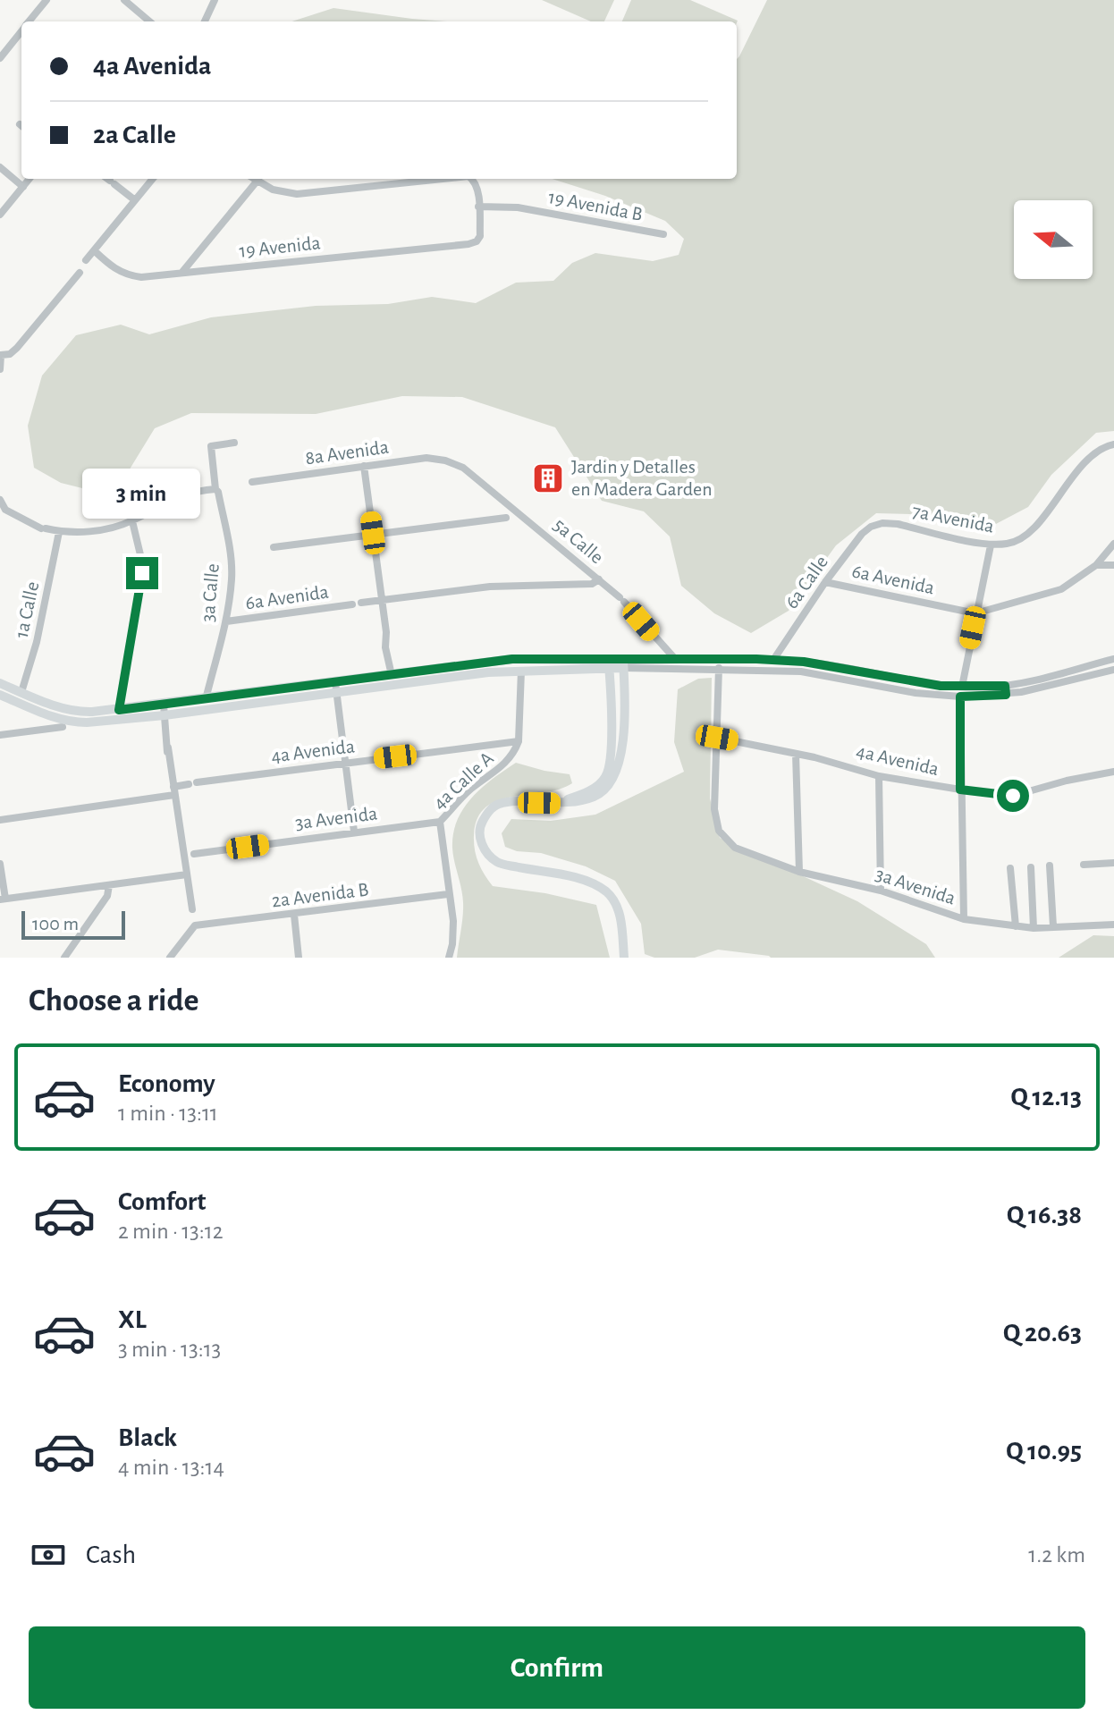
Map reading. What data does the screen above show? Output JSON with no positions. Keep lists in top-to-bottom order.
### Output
{
  "streets": {
    "street": [
      "19 Avenida B",
      "19 Avenida",
      "8a Avenida",
      "7a Avenida",
      "5a Calle",
      "6a Avenida",
      "6a Calle",
      "3a Calle",
      "1a Calle",
      "4a Avenida",
      "4a Calle A",
      "3a Avenida",
      "2a Avenida B"
    ]
  },
  "crossings": [
    ["19 Avenida B", "19 Avenida"],
    ["8a Avenida", "5a Calle"],
    ["7a Avenida", "6a Calle"],
    ["6a Avenida", "6a Calle"],
    ["6a Avenida", "3a Calle"],
    ["4a Avenida", "4a Calle A"],
    ["4a Avenida", "3a Avenida"],
    ["4a Calle A", "3a Avenida"],
    ["4a Calle A", "2a Avenida B"]
  ],
  "places": {
    "building": ["Jardin y Detalles en Madera Garden"]
  },
  "scale_bar": "100 m",
  "north": "left",
  "page": {
    "banner": ["4a Avenida", "2a Calle"],
    "bubble": "3 min",
    "scale": "100 m",
    "heading": "Choose a ride",
    "list": [
      {
        "name": "Economy",
        "note": "1 min · 13:11",
        "value": "Q 12.13"
      },
      {
        "name": "Comfort",
        "note": "2 min · 13:12",
        "value": "Q 16.38"
      },
      {
        "name": "XL",
        "note": "3 min · 13:13",
        "value": "Q 20.63"
      },
      {
        "name": "Black",
        "note": "4 min · 13:14",
        "value": "Q 10.95"
      }
    ],
    "pay": ["Cash", "1.2 km"],
    "buttons": "Confirm"
  }
}
